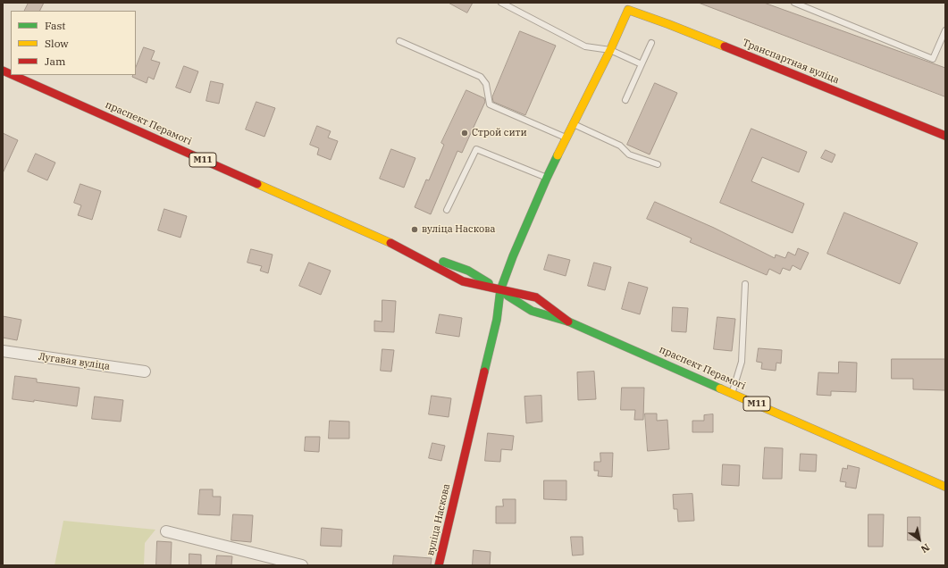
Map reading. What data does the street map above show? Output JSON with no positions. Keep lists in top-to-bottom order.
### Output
{
  "streets": {
    "main road": [
      "Транспартная вуліца",
      "праспект Перамогі",
      "М11",
      "вуліца Наскова"
    ],
    "street": ["Лугавая вуліца"]
  },
  "crossings": [
    ["Транспартная вуліца", "вуліца Наскова"],
    ["праспект Перамогі", "вуліца Наскова"]
  ],
  "places": ["Строй сити", "вуліца Наскова"],
  "legend": ["Fast", "Slow", "Jam"],
  "north": "bottom right"
}
